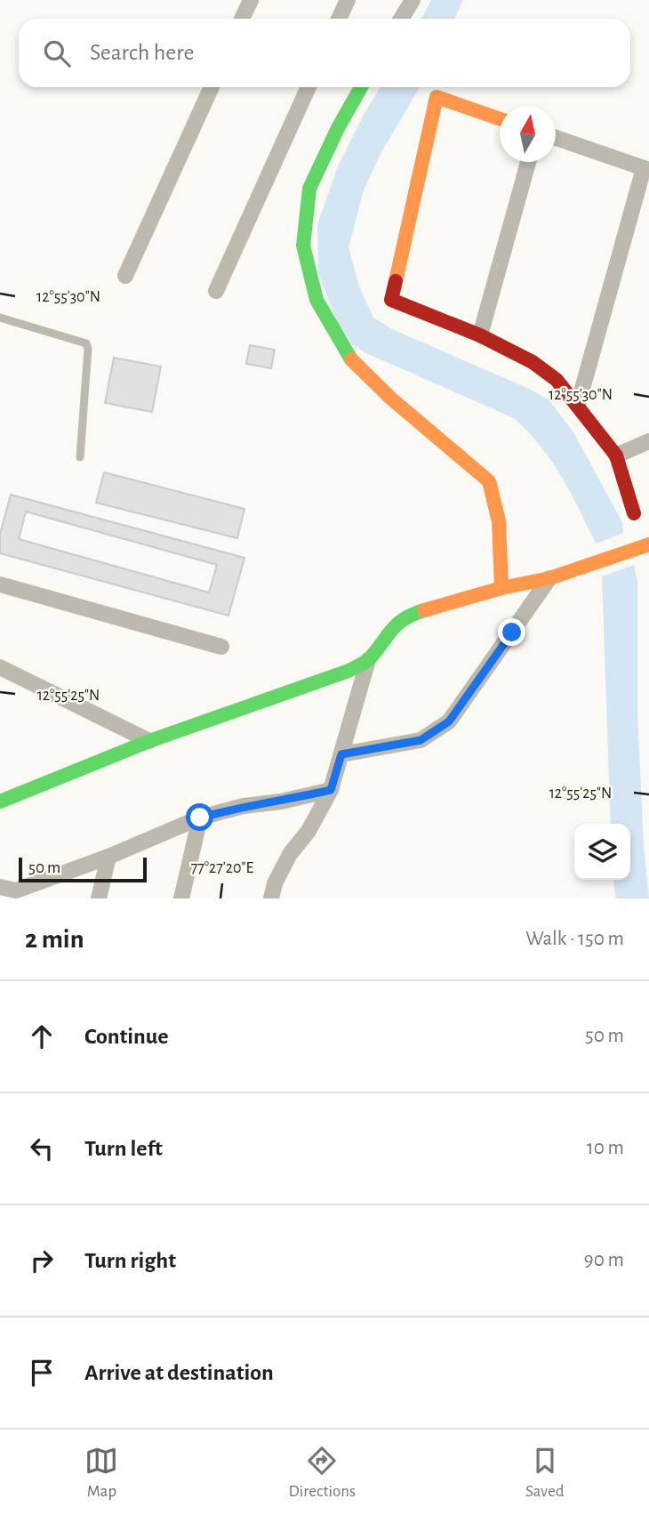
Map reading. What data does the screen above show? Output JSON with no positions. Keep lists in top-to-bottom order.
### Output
{
  "scale_bar": "50 m",
  "north": "top",
  "page": {
    "search": "Search here",
    "scale": "50 m",
    "heading": ["2 min", "Walk · 150 m"],
    "list": [
      ["Continue", "50 m"],
      ["Turn left", "10 m"],
      ["Turn right", "90 m"],
      "Arrive at destination"
    ],
    "nav": ["Map", "Directions", "Saved"]
  },
  "coordinates": ["12°55'30\"N", "12°55'25\"N", "77°27'20\"E"]
}
